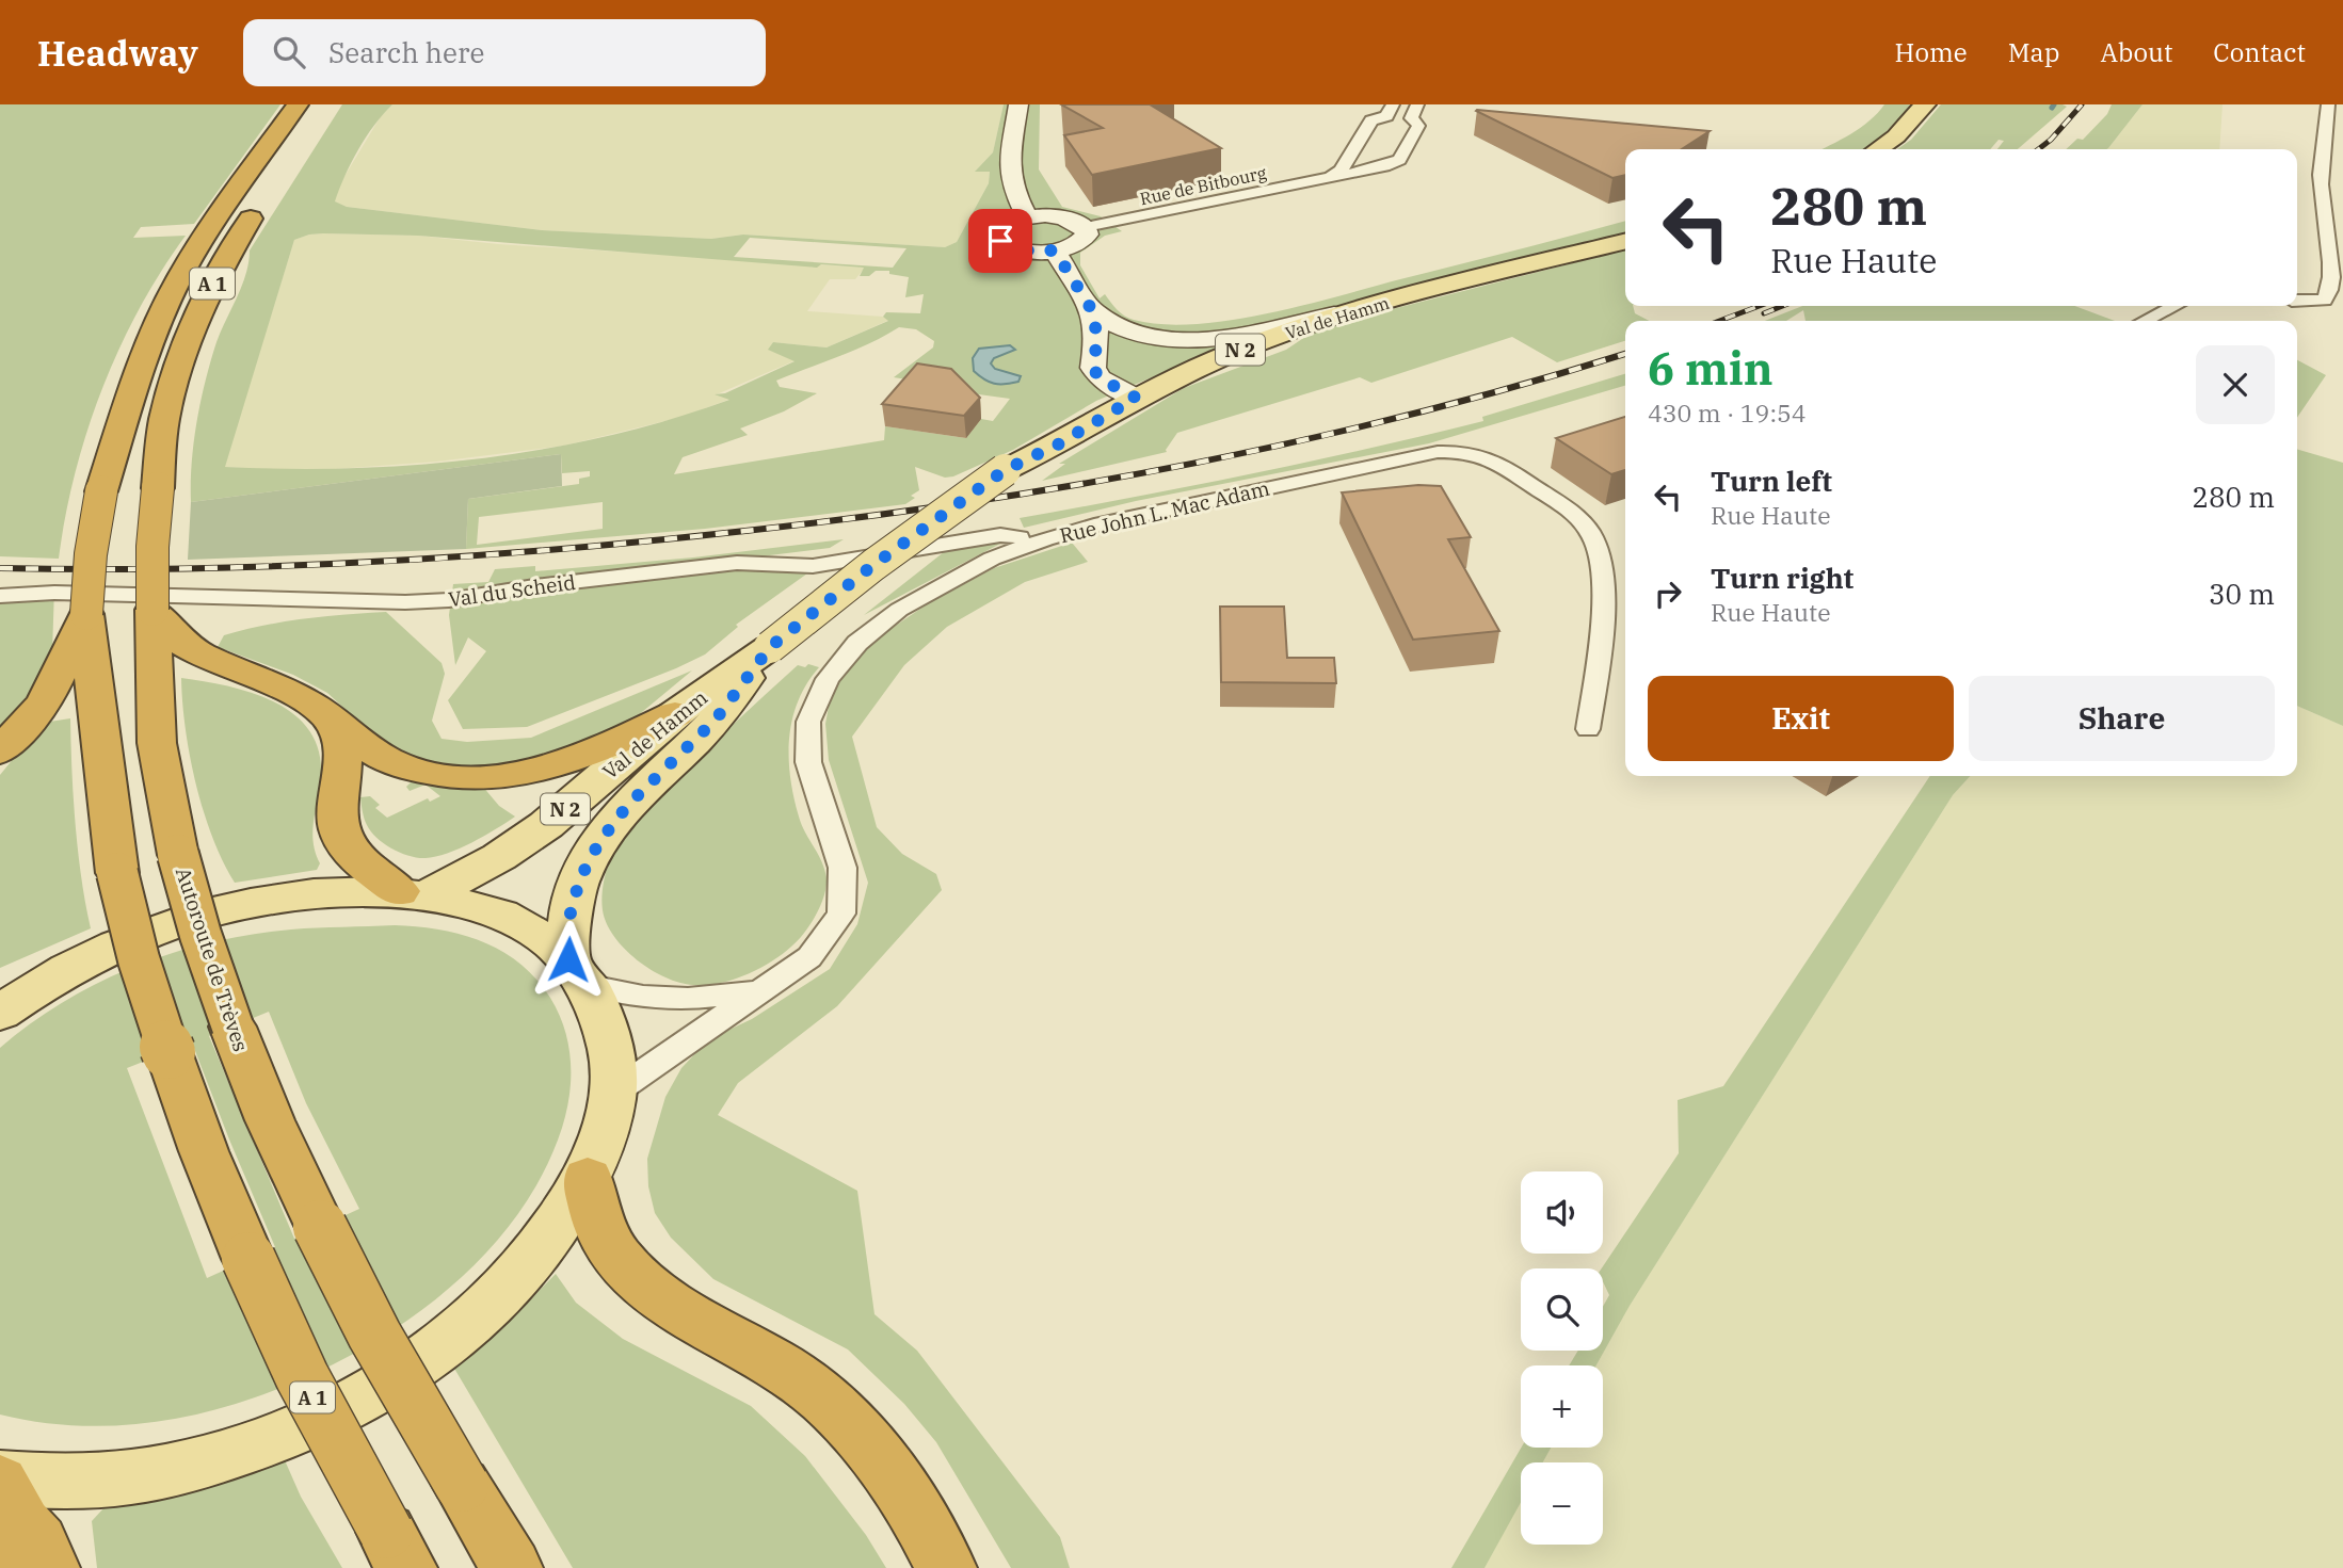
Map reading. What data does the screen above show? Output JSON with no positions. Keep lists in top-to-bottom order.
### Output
{
  "streets": {
    "highway": ["A 1", "Autoroute de Trèves"],
    "main road": ["Val de Hamm", "N 2"],
    "street": ["Rue de Bitbourg", "Rue John L. Mac Adam", "Val du Scheid"]
  },
  "crossings": [
    ["Val de Hamm", "Rue John L. Mac Adam"]
  ],
  "page": {
    "header": "Headway",
    "search": "Search here",
    "nav": [
      "Home",
      "Map",
      "About",
      "Contact"
    ],
    "turn": ["280 m", "Rue Haute"],
    "heading": ["6 min", "430 m · 19:54"],
    "list": [
      {
        "name": "Turn left",
        "note": "Rue Haute",
        "value": "280 m"
      },
      {
        "name": "Turn right",
        "note": "Rue Haute",
        "value": "30 m"
      }
    ],
    "buttons": ["Exit", "Share"],
    "map_buttons": ["+", "−"]
  }
}
